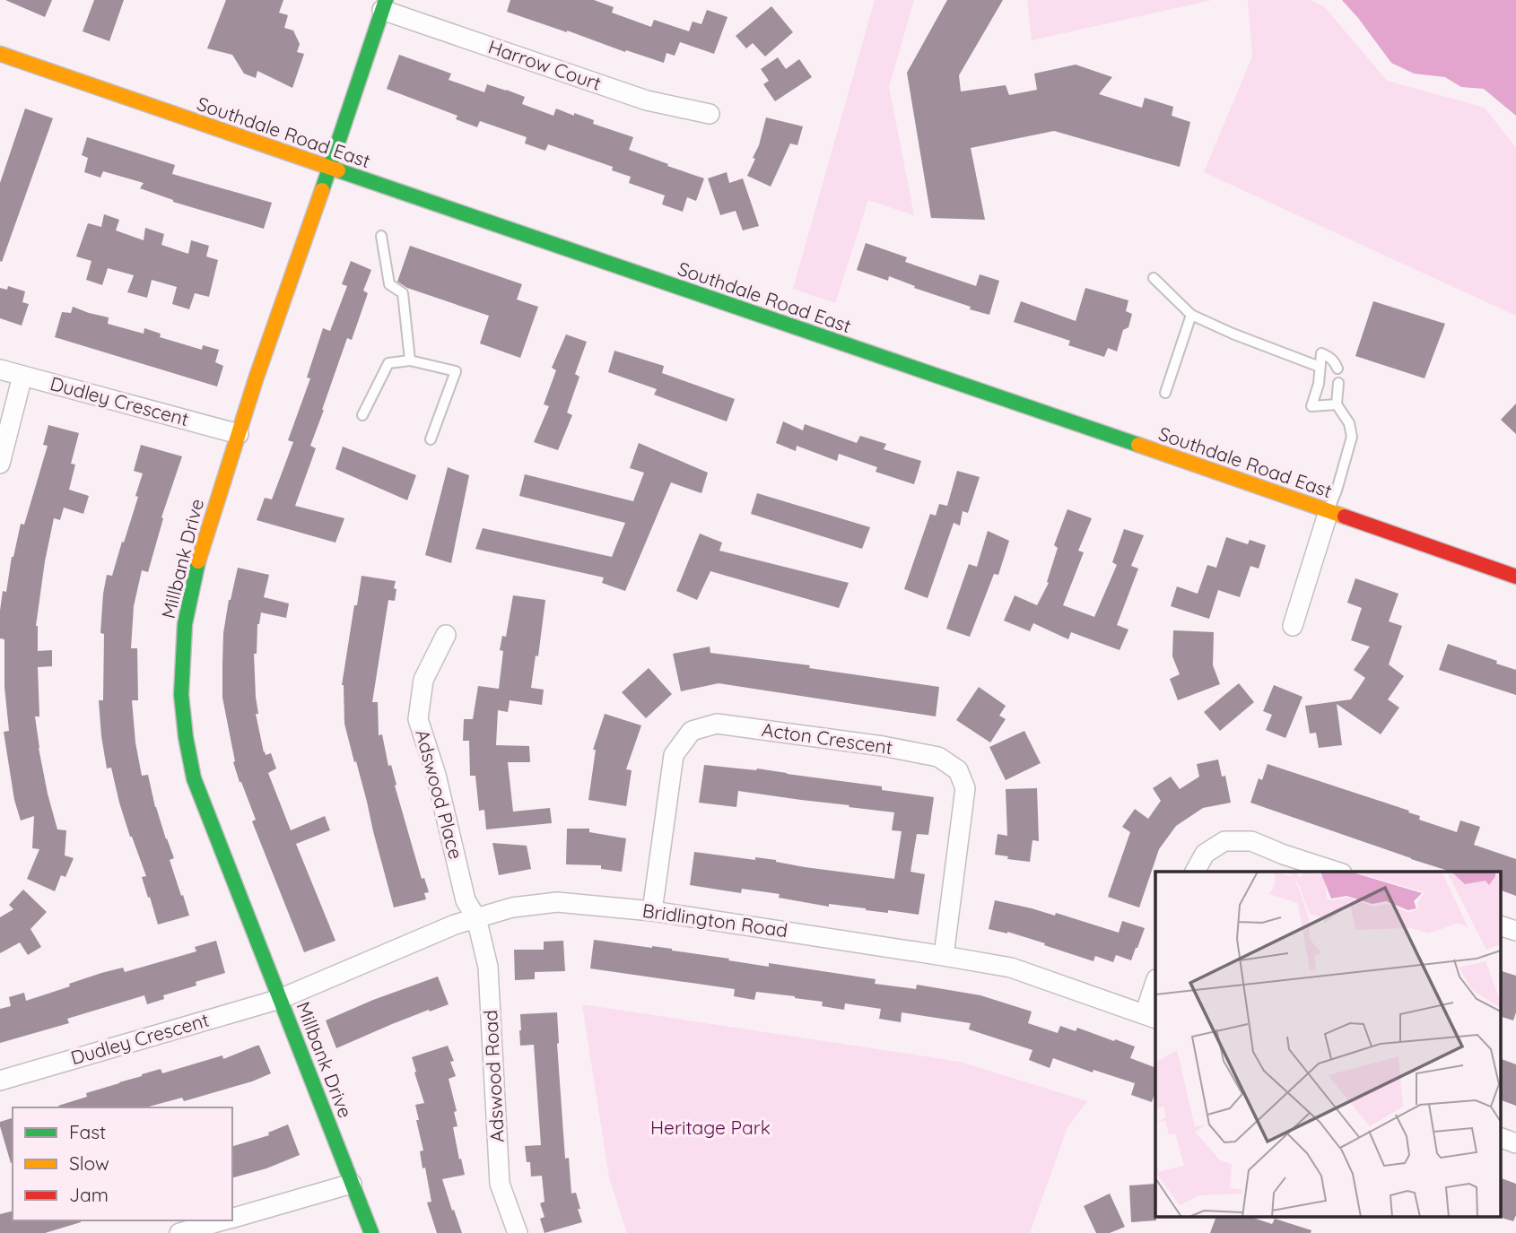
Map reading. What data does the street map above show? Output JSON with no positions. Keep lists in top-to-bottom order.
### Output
{
  "streets": {
    "main road": ["Southdale Road East", "Millbank Drive"],
    "street": [
      "Harrow Court",
      "Dudley Crescent",
      "Acton Crescent",
      "Adswood Place",
      "Bridlington Road",
      "Adswood Road"
    ]
  },
  "crossings": [
    ["Harrow Court", "Millbank Drive"],
    ["Southdale Road East", "Millbank Drive"],
    ["Dudley Crescent", "Millbank Drive"],
    ["Dudley Crescent", "Bridlington Road"],
    ["Millbank Drive", "Bridlington Road"],
    ["Acton Crescent", "Bridlington Road"],
    ["Adswood Place", "Bridlington Road"],
    ["Adswood Place", "Adswood Road"],
    ["Bridlington Road", "Adswood Road"]
  ],
  "parks": ["Heritage Park"],
  "legend": ["Fast", "Slow", "Jam"]
}
